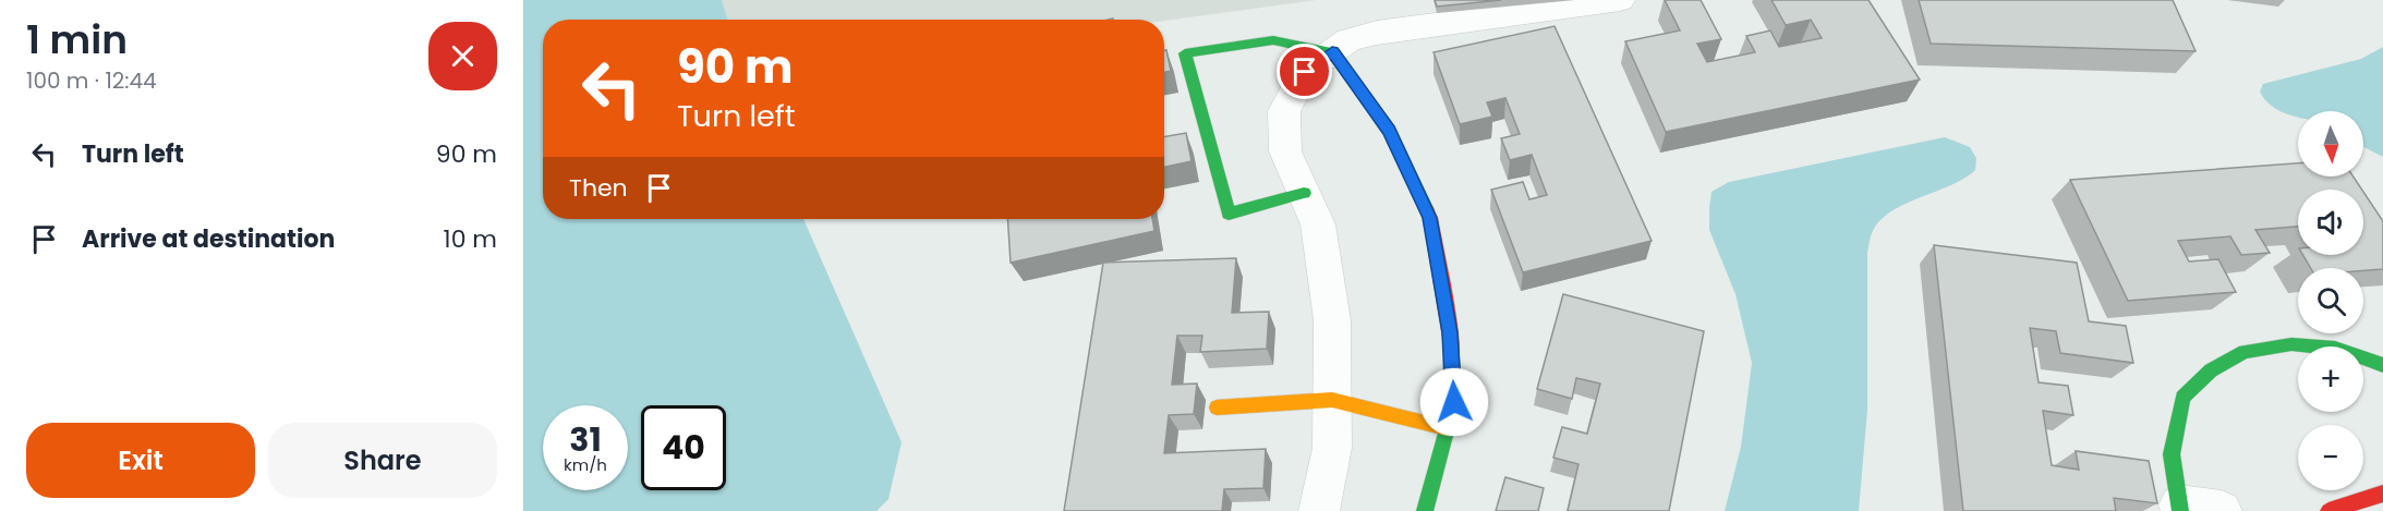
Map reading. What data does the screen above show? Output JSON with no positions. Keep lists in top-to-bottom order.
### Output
{
  "north": "bottom",
  "page": {
    "heading": ["1 min", "100 m · 12:44"],
    "turn": ["90 m", "Turn left"],
    "list": [
      {
        "name": "Turn left",
        "value": "90 m"
      },
      {
        "name": "Arrive at destination",
        "value": "10 m"
      }
    ],
    "map_buttons": ["+", "−"],
    "then": "Then",
    "speed": "31 km/h",
    "limit": "40",
    "buttons": ["Exit", "Share"]
  }
}
